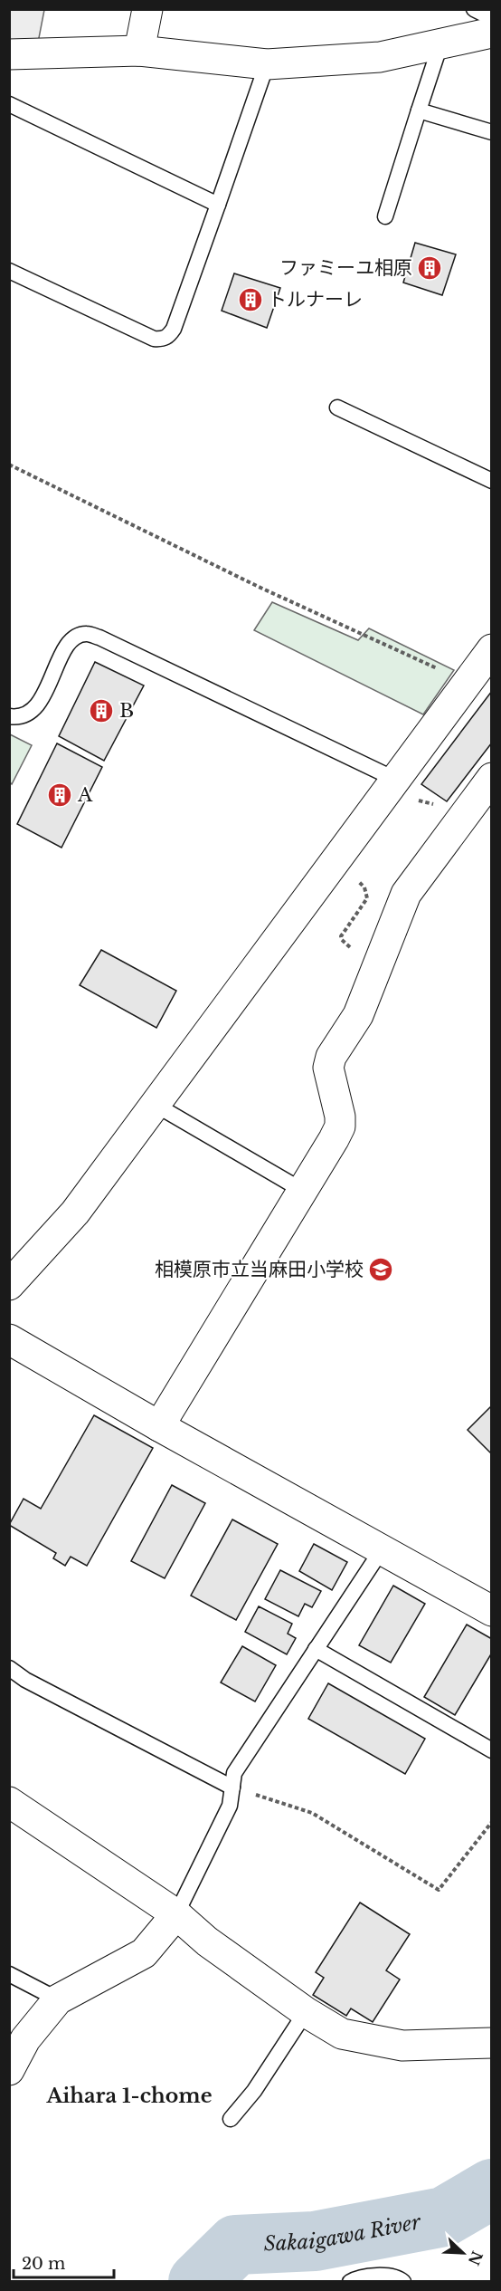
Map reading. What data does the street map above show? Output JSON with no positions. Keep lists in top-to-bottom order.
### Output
{
  "districts": ["Aihara 1-chome"],
  "water": ["Sakaigawa River"],
  "places": {
    "building": [
      "ファミーユ相原",
      "トルナーレ",
      "B",
      "A"
    ],
    "school or university": ["相模原市立当麻田小学校"]
  },
  "scale_bar": "20 m",
  "north": "bottom right"
}
